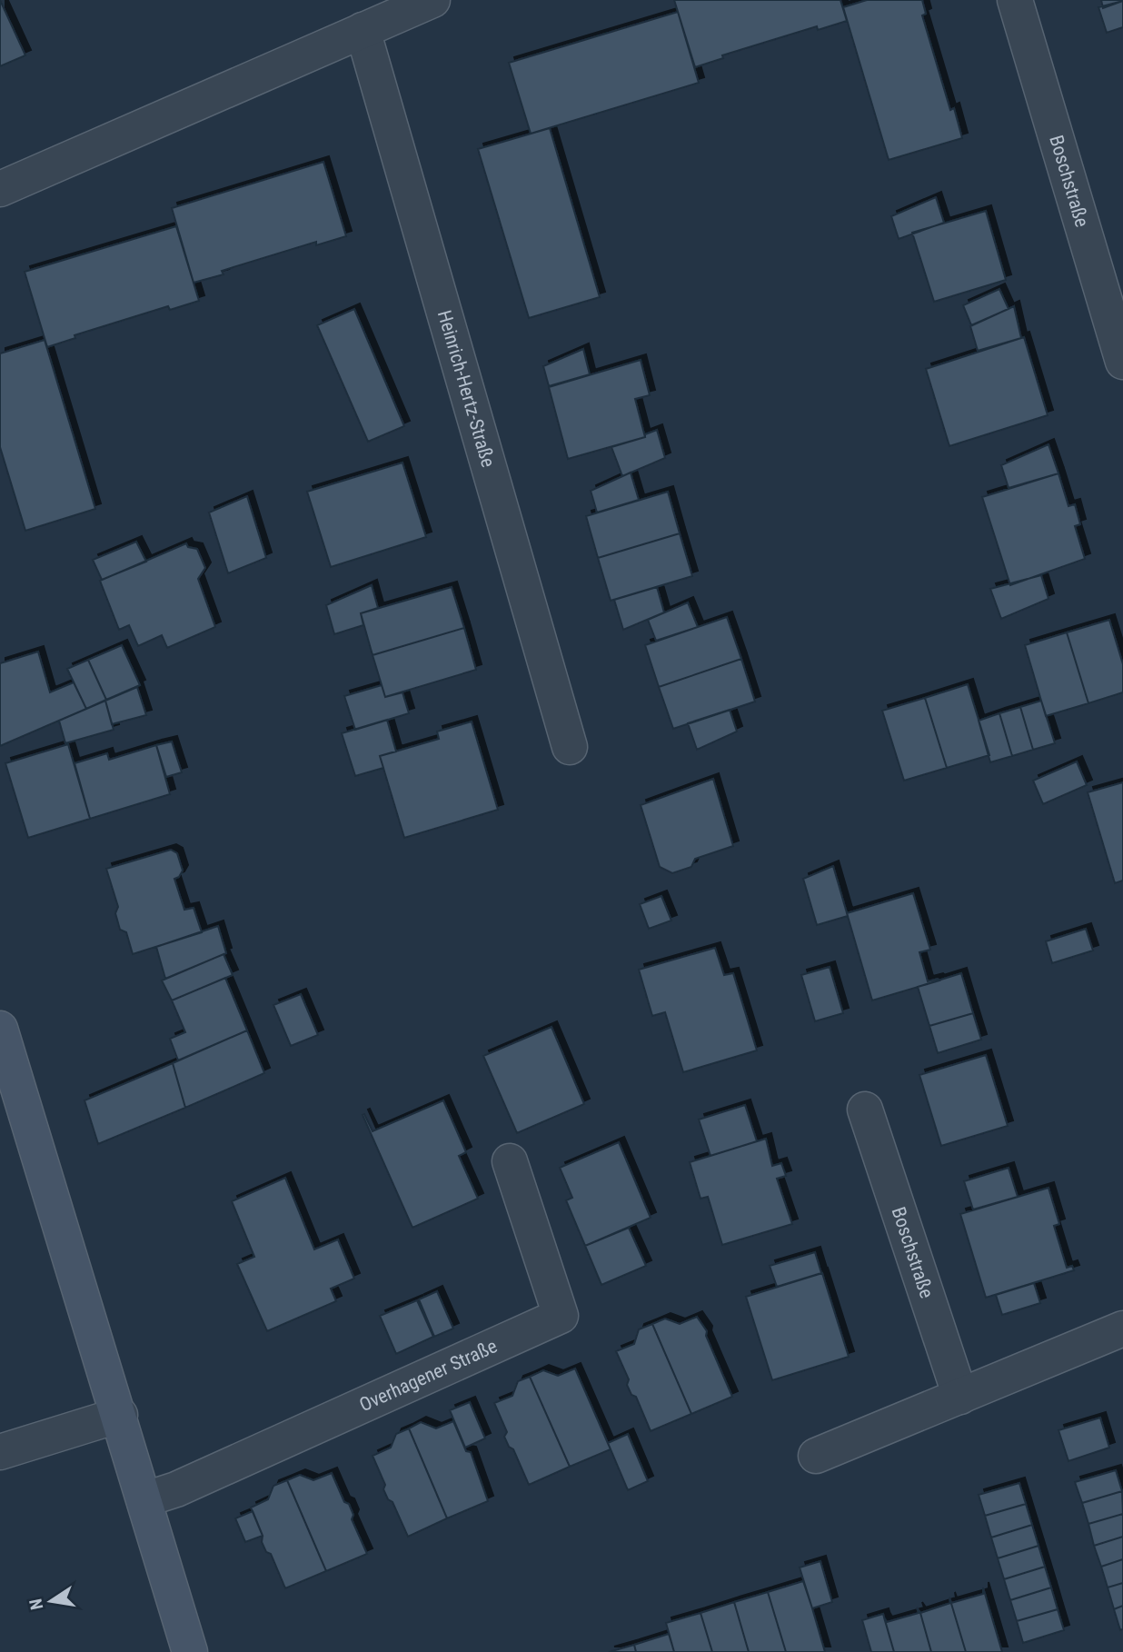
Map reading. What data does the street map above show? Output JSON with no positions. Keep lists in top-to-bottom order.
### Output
{
  "streets": {
    "street": ["Boschstraße", "Heinrich-Hertz-Straße", "Overhagener Straße"]
  },
  "north": "left"
}
